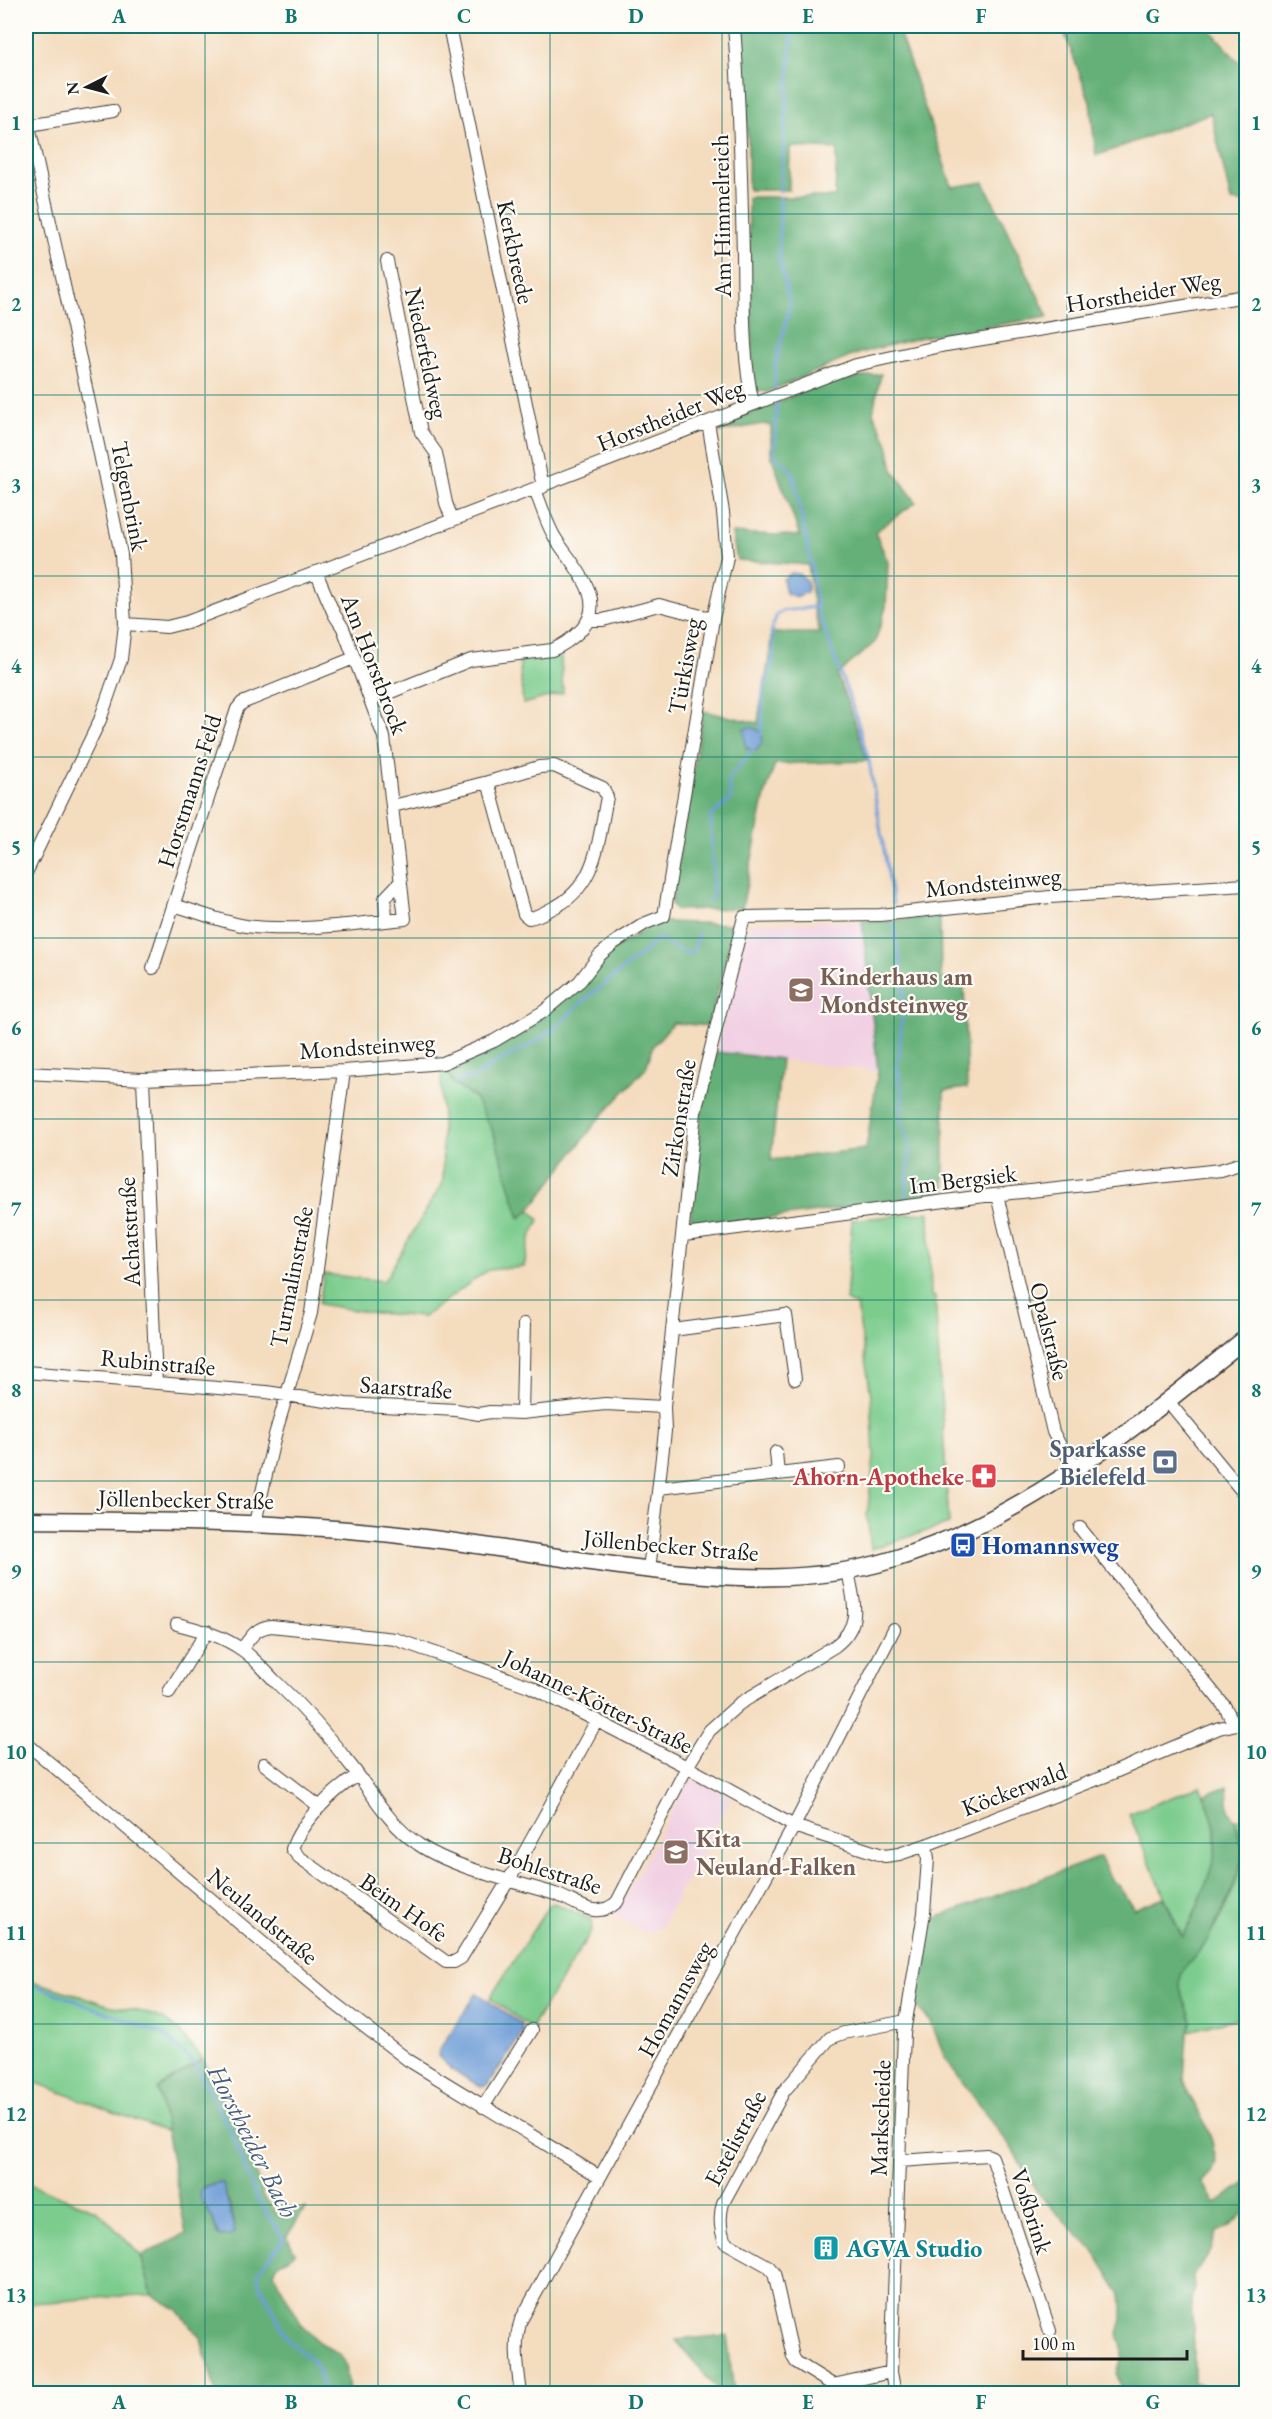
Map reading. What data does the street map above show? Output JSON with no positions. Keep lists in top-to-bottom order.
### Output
{
  "streets": {
    "main road": ["Jöllenbecker Straße"],
    "street": [
      "Am Himmelreich",
      "Kerkbreede",
      "Horstheider Weg",
      "Niederfeldweg",
      "Telgenbrink",
      "Am Horstbrock",
      "Türkisweg",
      "Horstmanns Feld",
      "Mondsteinweg",
      "Zirkonstraße",
      "Im Bergsiek",
      "Achatstraße",
      "Turmalinstraße",
      "Opalstraße",
      "Rubinstraße",
      "Saarstraße",
      "Johanne-Kötter-Straße",
      "Köckerwald",
      "Bohlestraße",
      "Beim Hofe",
      "Neulandstraße",
      "Homannsweg",
      "Markscheide",
      "Estelistraße",
      "Voßbrink"
    ]
  },
  "crossings": [
    ["Am Himmelreich", "Horstheider Weg"],
    ["Kerkbreede", "Horstheider Weg"],
    ["Horstheider Weg", "Niederfeldweg"],
    ["Horstheider Weg", "Telgenbrink"],
    ["Horstheider Weg", "Am Horstbrock"],
    ["Horstheider Weg", "Türkisweg"],
    ["Am Horstbrock", "Horstmanns Feld"],
    ["Türkisweg", "Mondsteinweg"],
    ["Mondsteinweg", "Zirkonstraße"],
    ["Mondsteinweg", "Achatstraße"],
    ["Mondsteinweg", "Turmalinstraße"],
    ["Zirkonstraße", "Im Bergsiek"],
    ["Zirkonstraße", "Saarstraße"],
    ["Zirkonstraße", "Jöllenbecker Straße"],
    ["Im Bergsiek", "Opalstraße"],
    ["Achatstraße", "Rubinstraße"],
    ["Turmalinstraße", "Rubinstraße"],
    ["Turmalinstraße", "Saarstraße"],
    ["Turmalinstraße", "Jöllenbecker Straße"],
    ["Opalstraße", "Jöllenbecker Straße"],
    ["Rubinstraße", "Saarstraße"],
    ["Jöllenbecker Straße", "Bohlestraße"],
    ["Johanne-Kötter-Straße", "Köckerwald"],
    ["Johanne-Kötter-Straße", "Bohlestraße"],
    ["Johanne-Kötter-Straße", "Beim Hofe"],
    ["Johanne-Kötter-Straße", "Homannsweg"],
    ["Köckerwald", "Homannsweg"],
    ["Köckerwald", "Markscheide"],
    ["Bohlestraße", "Beim Hofe"],
    ["Neulandstraße", "Homannsweg"],
    ["Markscheide", "Estelistraße"],
    ["Markscheide", "Voßbrink"]
  ],
  "water": ["Horstheider Bach"],
  "places": {
    "school or university": ["Kinderhaus am Mondsteinweg", "Kita Neuland-Falken"],
    "bank": ["Sparkasse Bielefeld"],
    "pharmacy": ["Ahorn-Apotheke"],
    "bus stop": ["Homannsweg"],
    "building": ["AGVA Studio"]
  },
  "scale_bar": "100 m",
  "north": "left",
  "grid": {
    "columns": [
      "A",
      "B",
      "C",
      "D",
      "E",
      "F",
      "G"
    ],
    "rows": [
      "1",
      "2",
      "3",
      "4",
      "5",
      "6",
      "7",
      "8",
      "9",
      "10",
      "11",
      "12",
      "13"
    ]
  }
}
